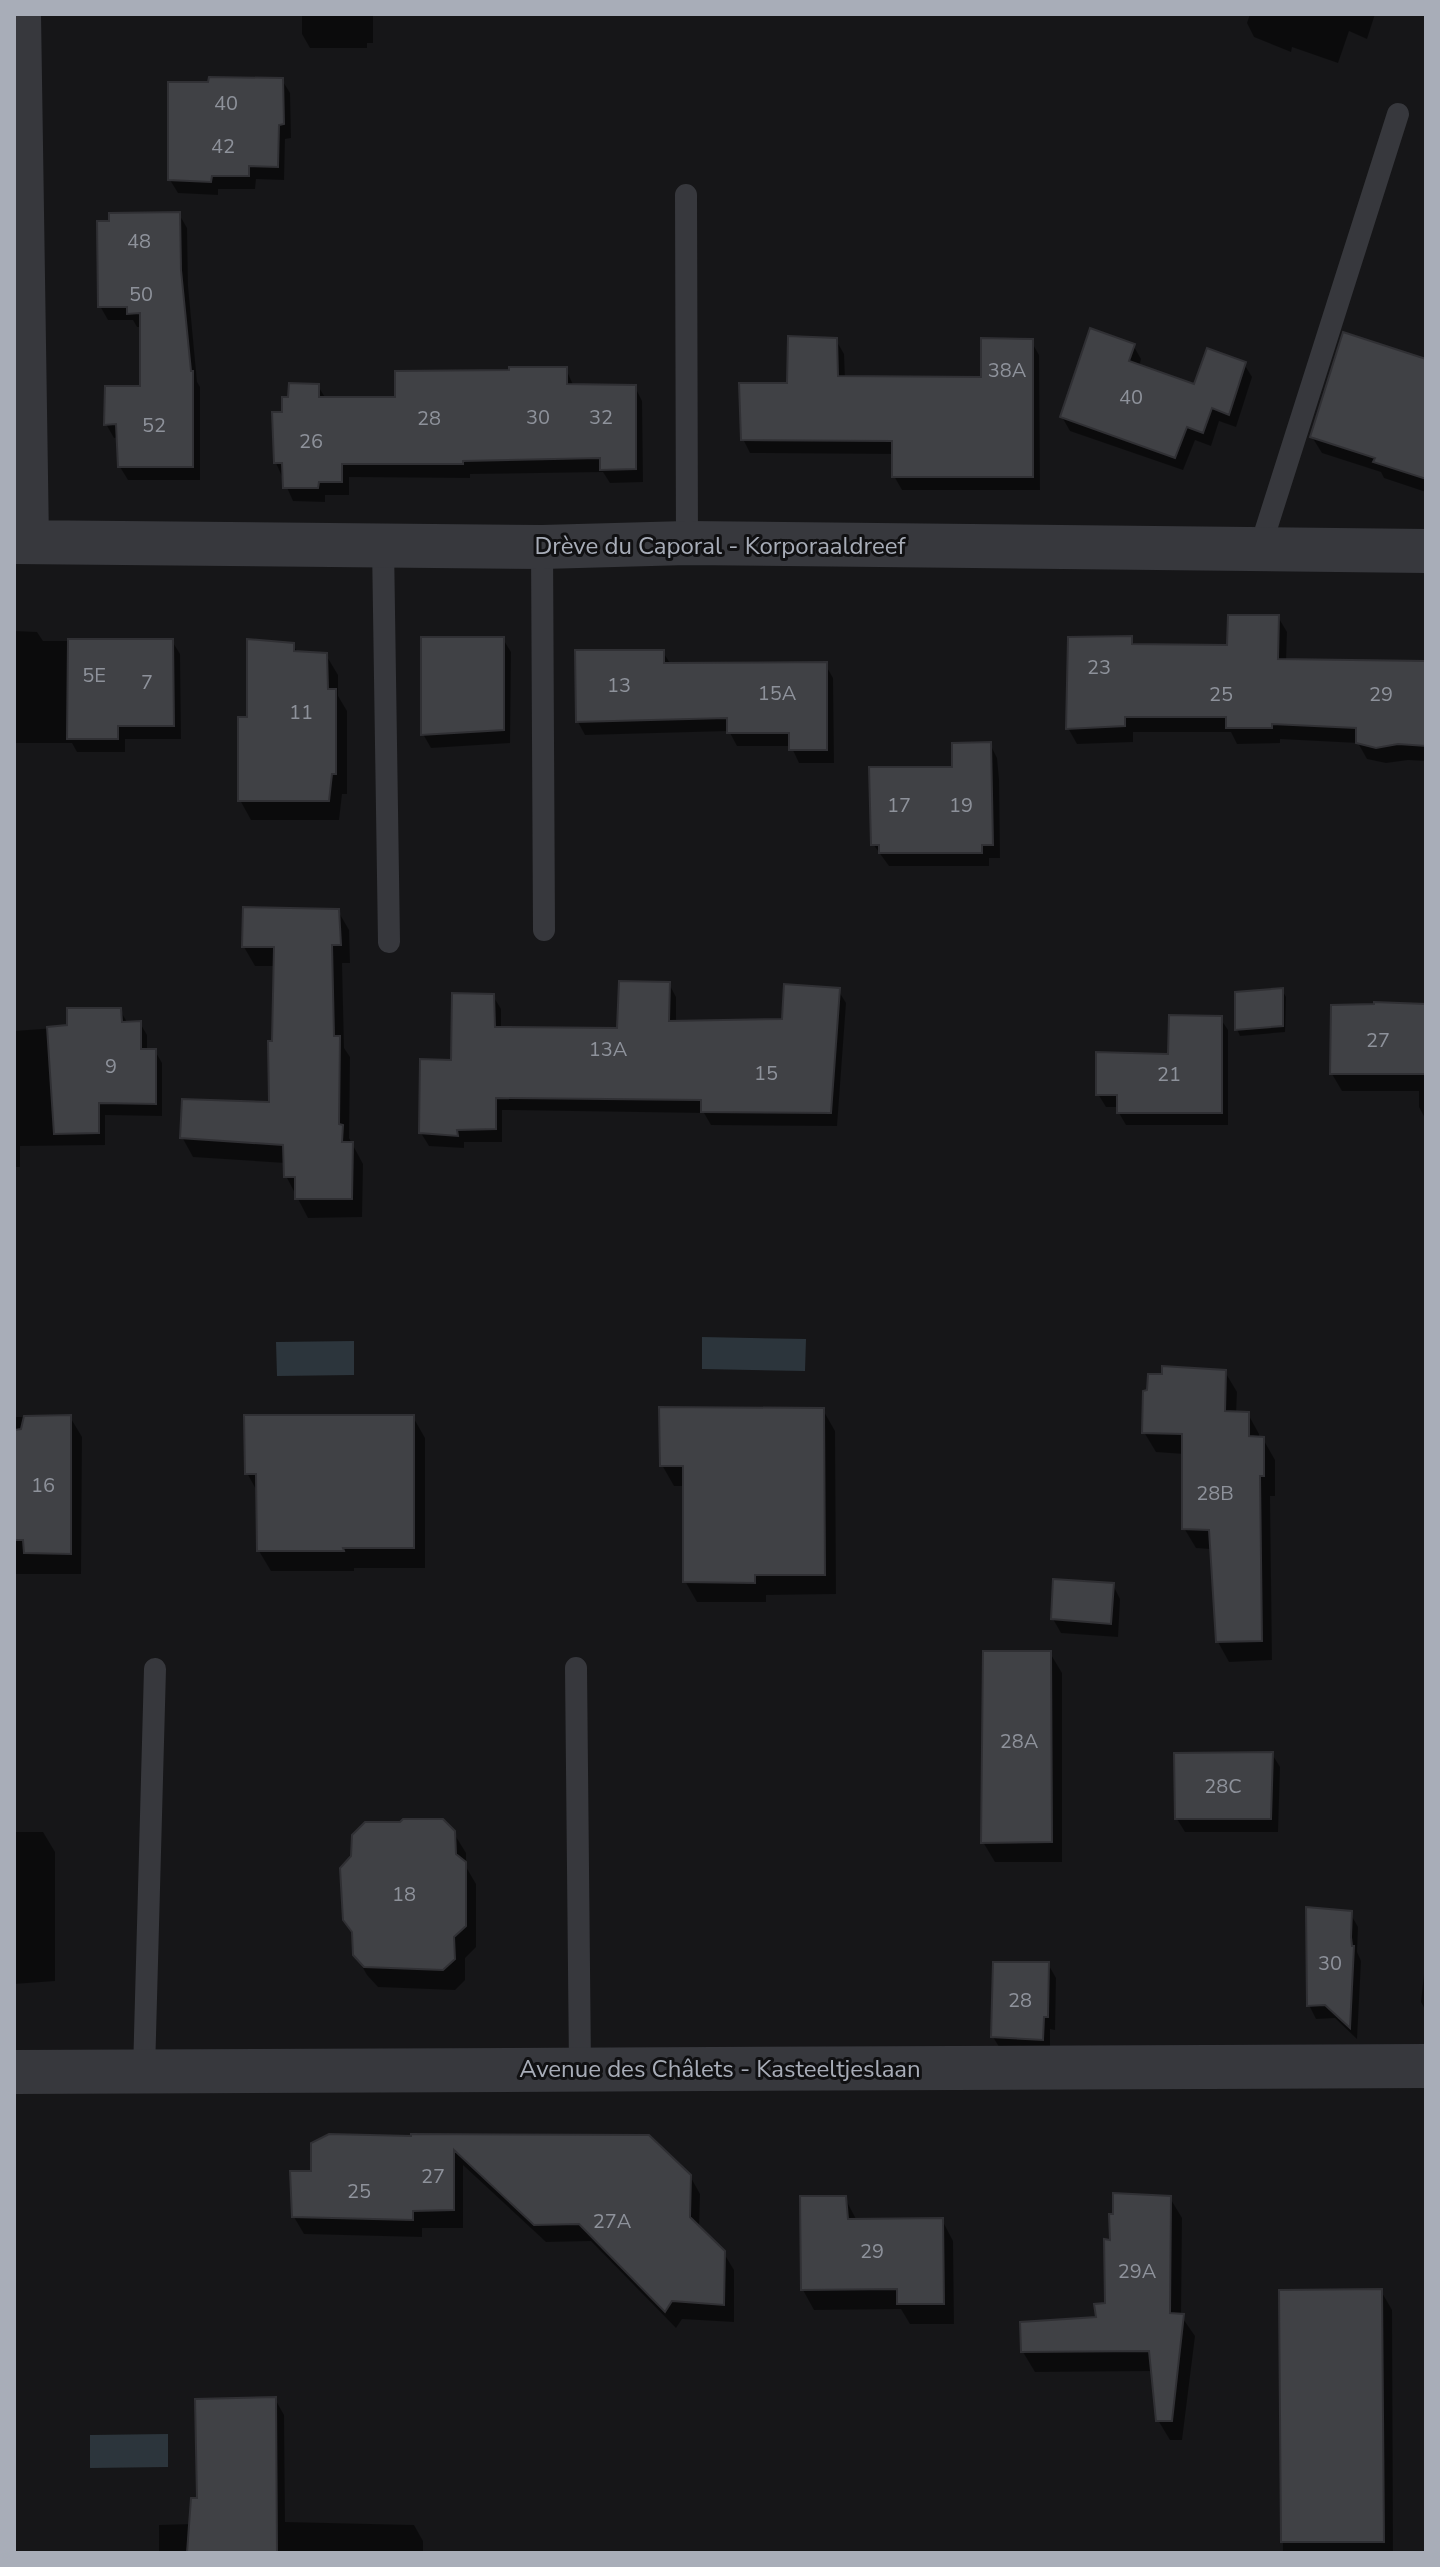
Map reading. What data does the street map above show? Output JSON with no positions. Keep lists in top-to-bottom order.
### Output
{
  "streets": {
    "street": ["Drève du Caporal - Korporaaldreef", "Avenue des Châlets - Kasteeltjeslaan"]
  },
  "house_numbers": [
    "40",
    "42",
    "48",
    "50",
    "38A",
    "40",
    "30",
    "32",
    "28",
    "52",
    "26",
    "23",
    "5E",
    "7",
    "13",
    "15A",
    "25",
    "29",
    "11",
    "17",
    "19",
    "27",
    "13A",
    "9",
    "15",
    "21",
    "16",
    "28B",
    "28A",
    "28C",
    "18",
    "30",
    "28",
    "27",
    "25",
    "27A",
    "29",
    "29A"
  ]
}
